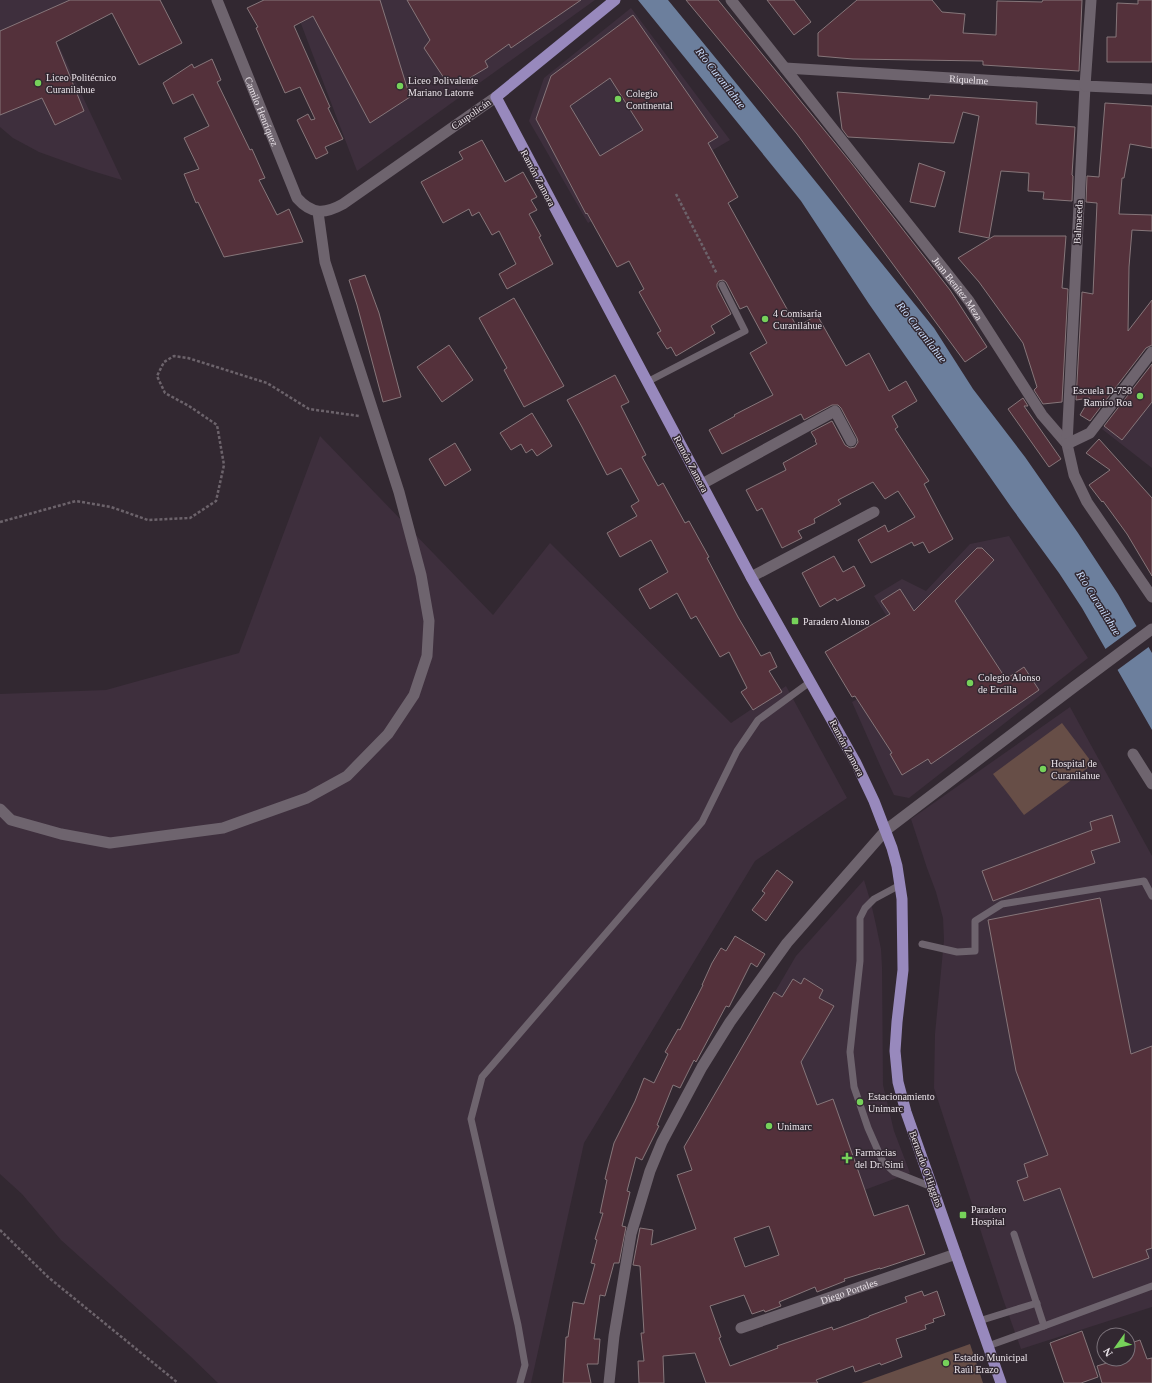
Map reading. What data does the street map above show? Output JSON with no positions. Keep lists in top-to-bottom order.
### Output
{
  "streets": {
    "main road": ["Caupolicán", "Ramón Zamora", "Bernardo O'Higgins"],
    "street": [
      "Riquelme",
      "Camilo Henríquez",
      "Balmaceda",
      "Juan Benítez Meza",
      "Diego Portales"
    ]
  },
  "crossings": [
    ["Riquelme", "Balmaceda"],
    ["Riquelme", "Juan Benítez Meza"],
    ["Camilo Henríquez", "Caupolicán"],
    ["Caupolicán", "Ramón Zamora"],
    ["Ramón Zamora", "Bernardo O'Higgins"],
    ["Balmaceda", "Juan Benítez Meza"],
    ["Bernardo O'Higgins", "Diego Portales"]
  ],
  "water": ["Río Curanilahue"],
  "places": {
    "other": [
      "Liceo Politécnico Curanilahue",
      "Liceo Polivalente Mariano Latorre",
      "Colegio Continental",
      "4 Comisaría Curanilahue",
      "Escuela D-758 Ramiro Roa",
      "Colegio Alonso de Ercilla",
      "Hospital de Curanilahue",
      "Estacionamiento Unimarc",
      "Unimarc",
      "Estadio Municipal Raúl Erazo"
    ],
    "transit": ["Paradero Alonso", "Paradero Hospital"],
    "health": ["Farmacias del Dr. Simi"]
  },
  "north": "bottom left"
}
